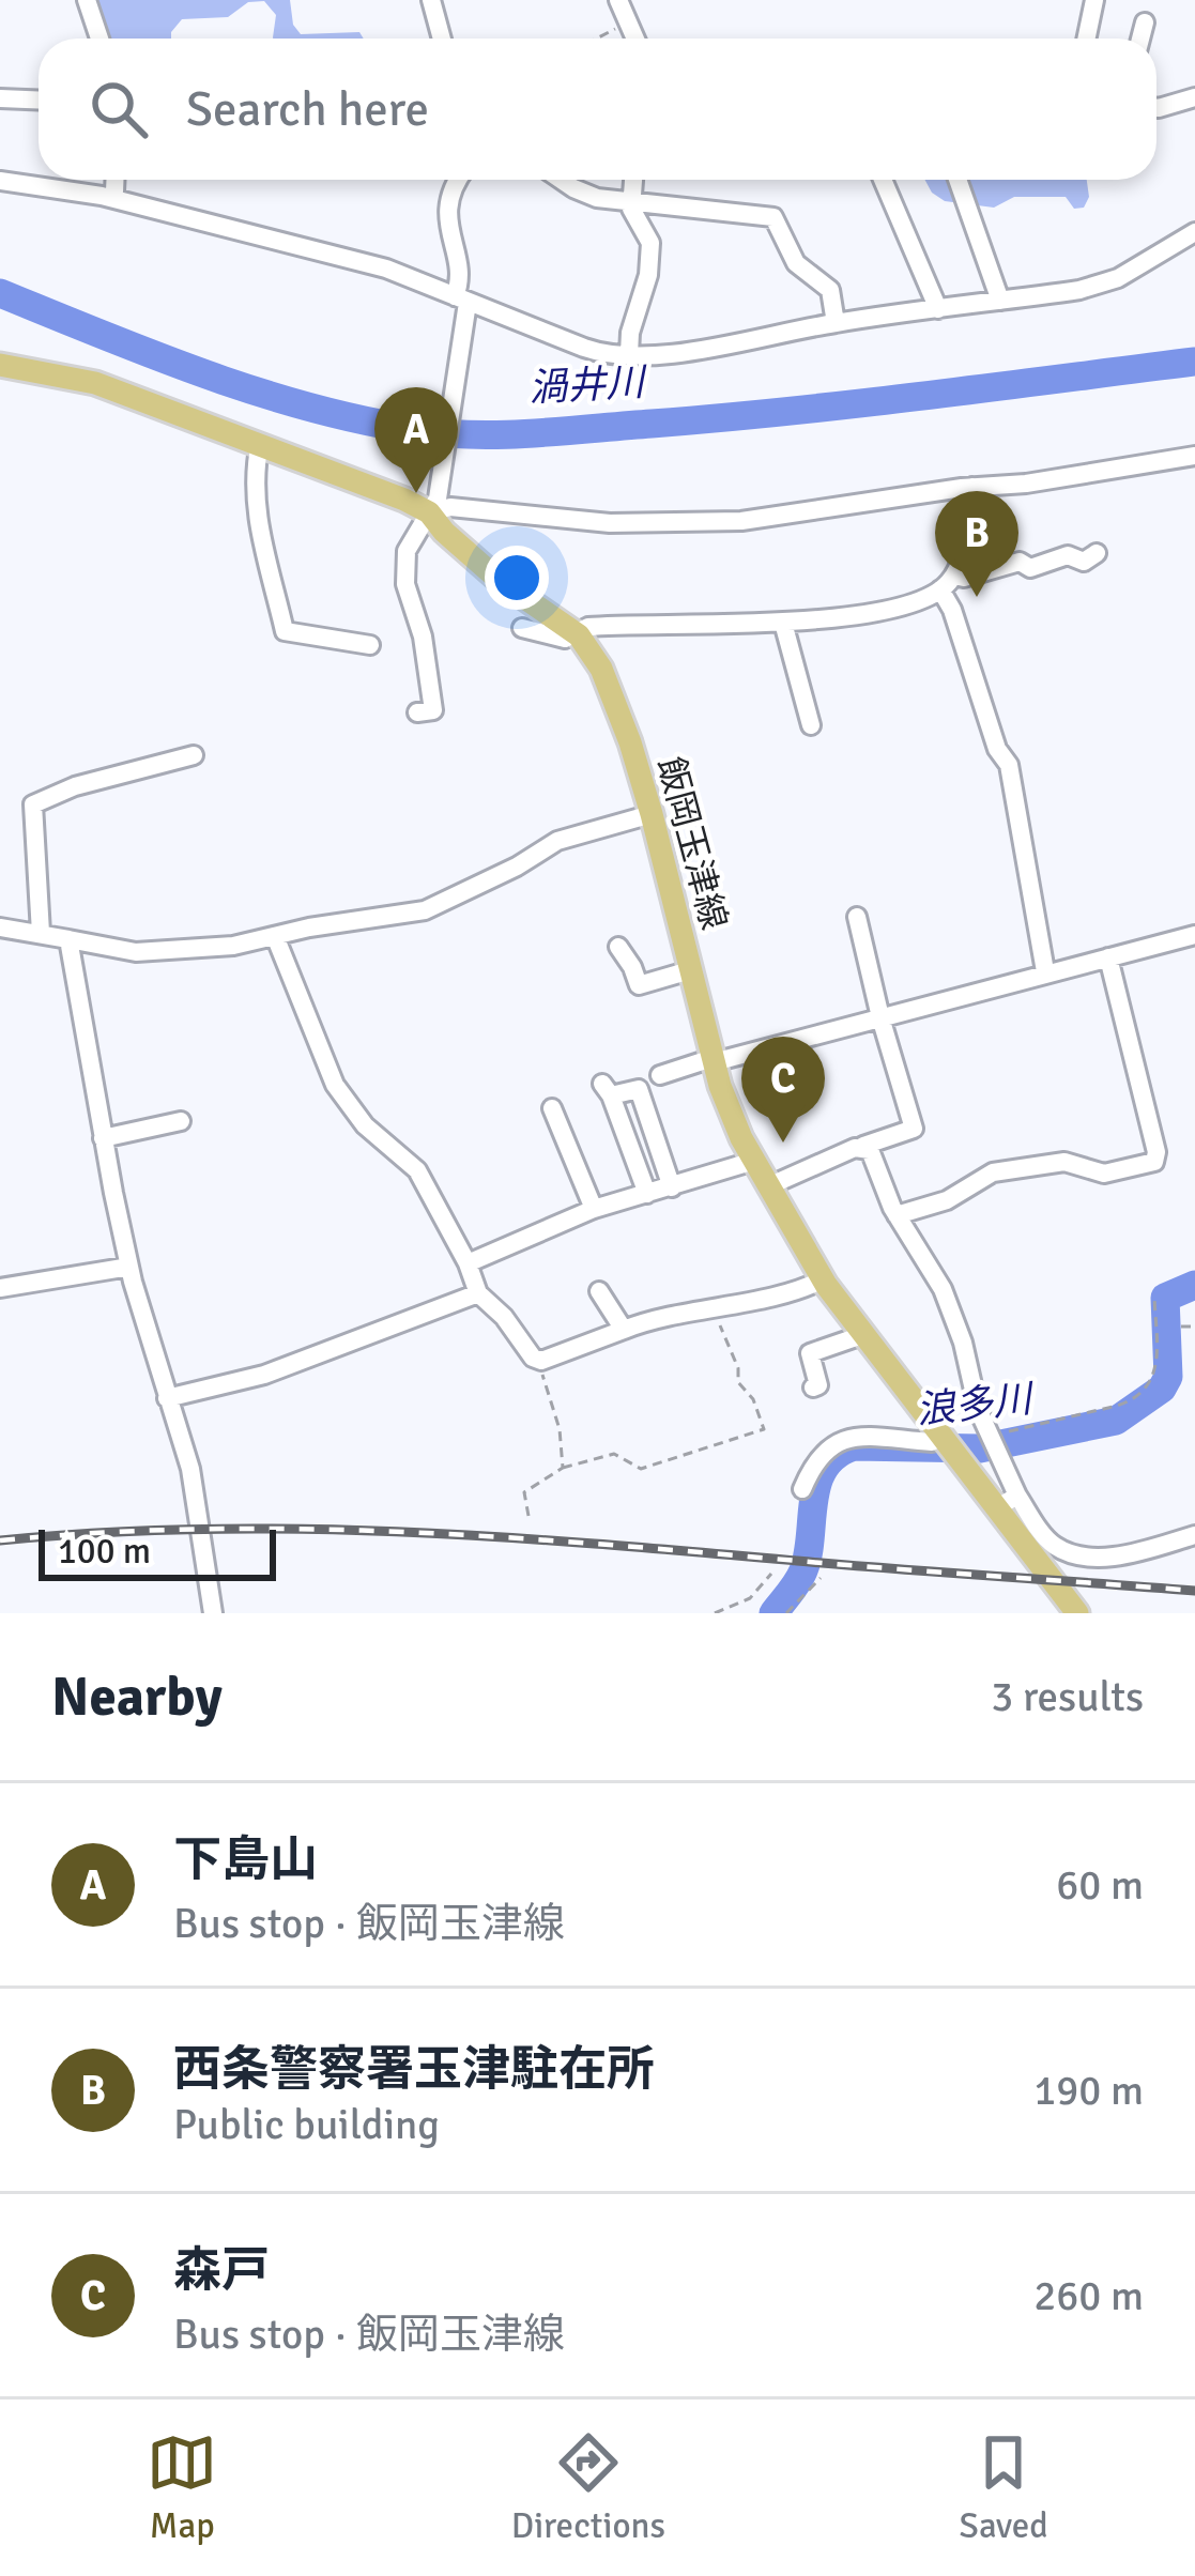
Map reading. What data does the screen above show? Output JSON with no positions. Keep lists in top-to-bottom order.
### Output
{
  "streets": {
    "main road": ["飯岡玉津線"]
  },
  "water": ["渦井川", "浪多川"],
  "scale_bar": "100 m",
  "page": {
    "search": "Search here",
    "pins": ["A", "B", "C"],
    "scale": "100 m",
    "heading": ["Nearby", "3 results"],
    "list": [
      {
        "mark": "A",
        "name": "下島山",
        "note": "Bus stop · 飯岡玉津線",
        "value": "60 m"
      },
      {
        "mark": "B",
        "name": "西条警察署玉津駐在所",
        "note": "Public building",
        "value": "190 m"
      },
      {
        "mark": "C",
        "name": "森戸",
        "note": "Bus stop · 飯岡玉津線",
        "value": "260 m"
      }
    ],
    "nav": ["Map", "Directions", "Saved"]
  }
}
